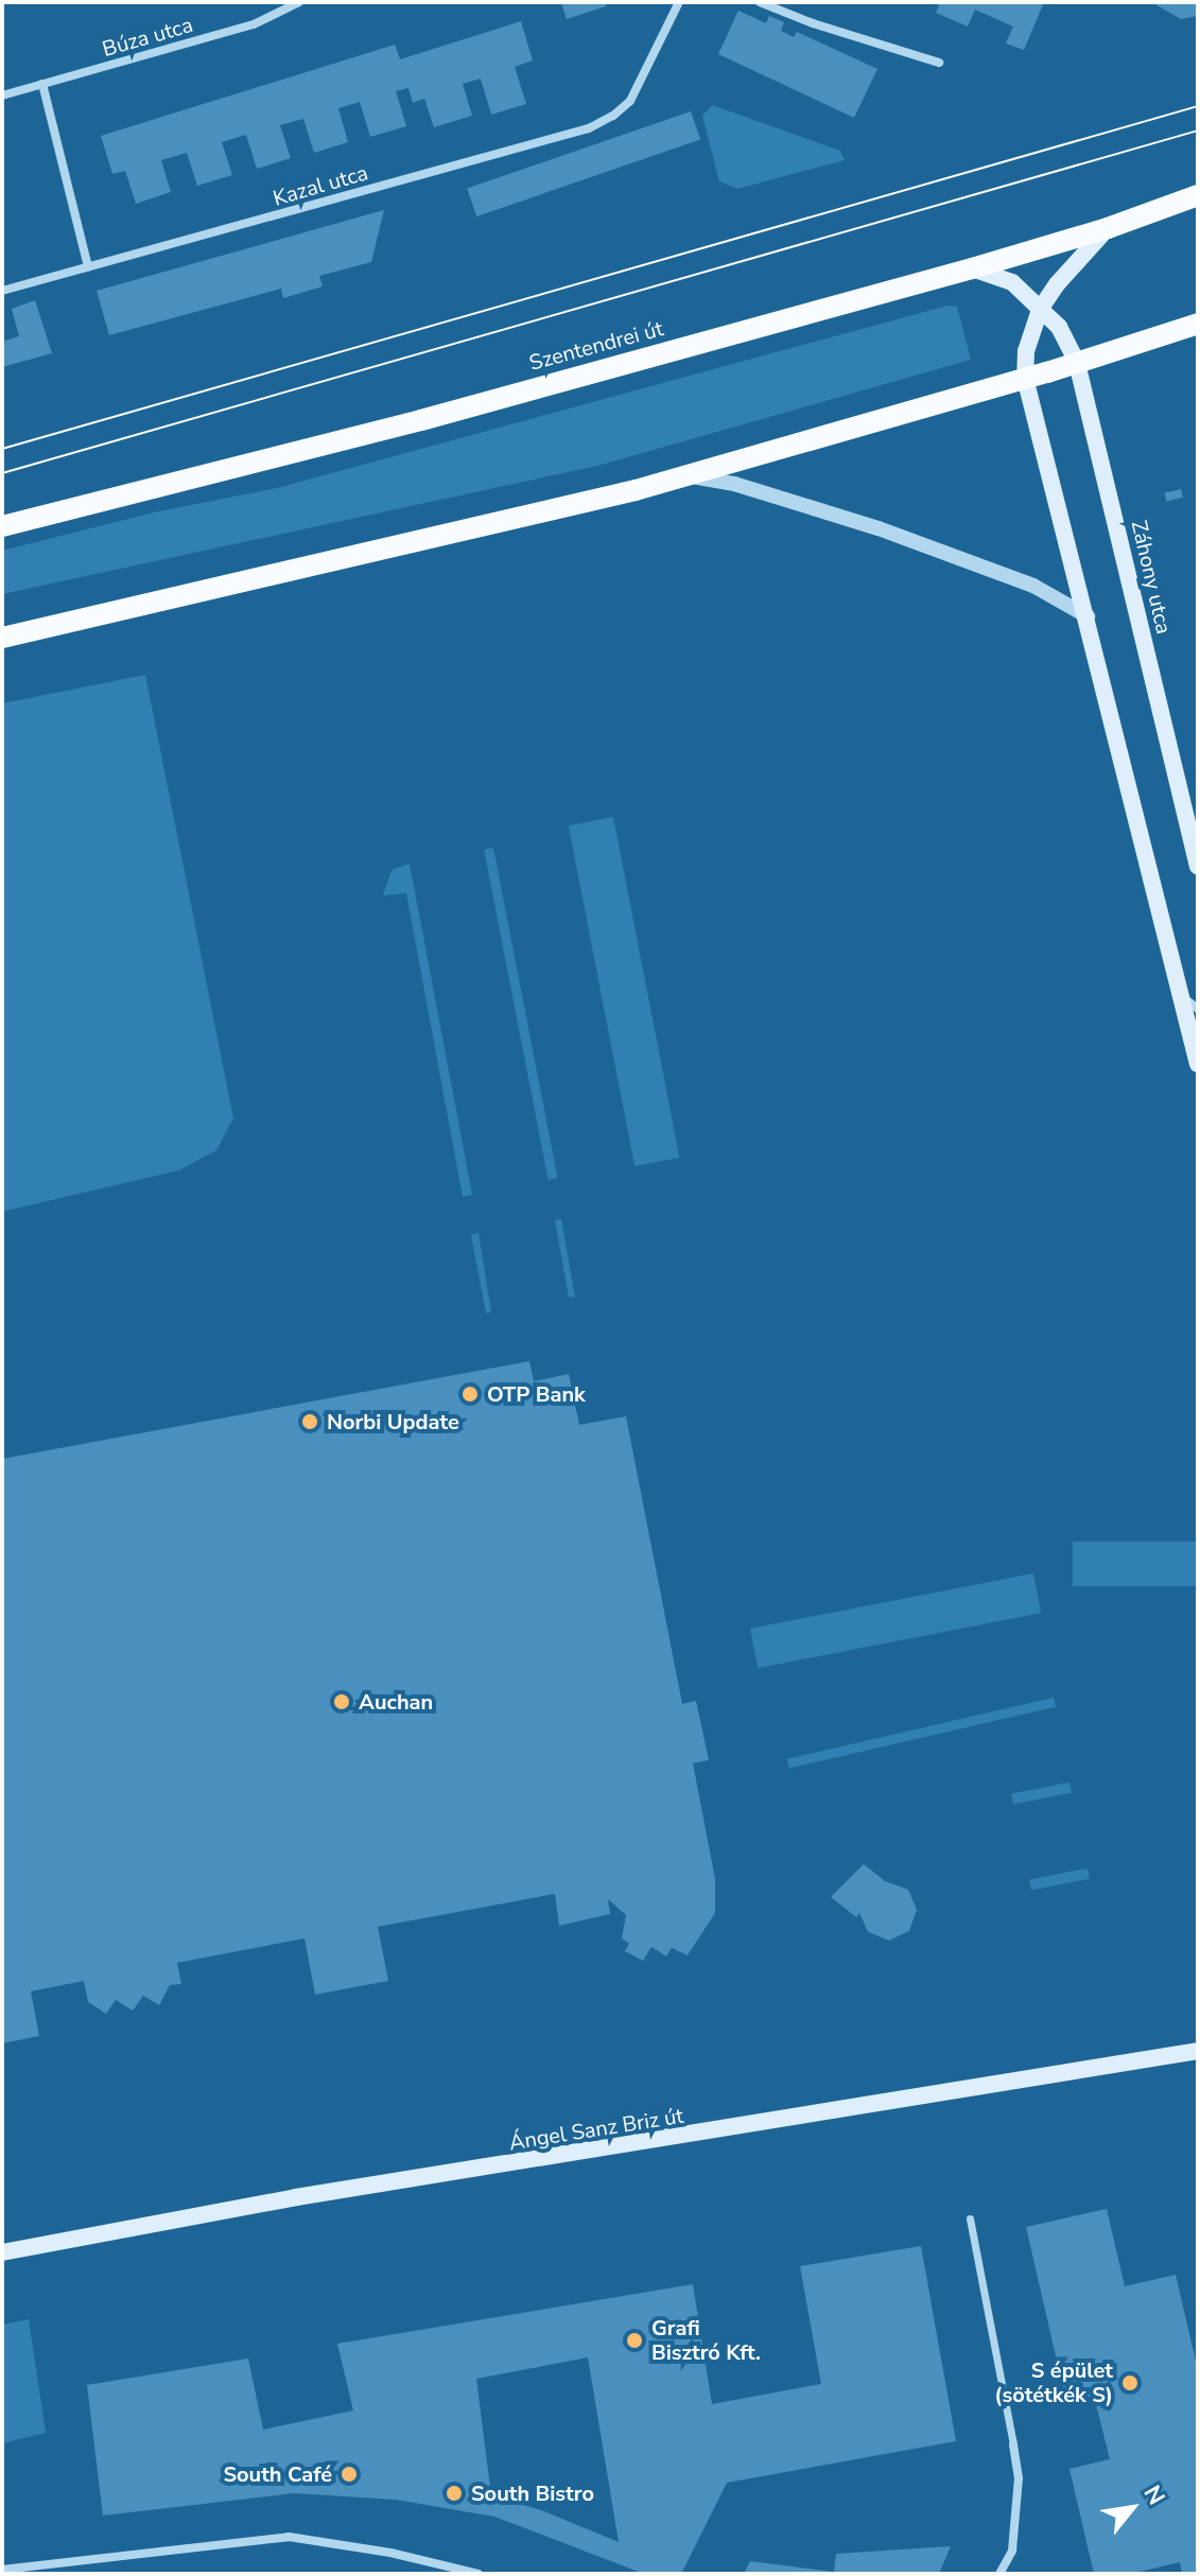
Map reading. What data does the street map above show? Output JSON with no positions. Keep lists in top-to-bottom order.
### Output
{
  "streets": {
    "main road": ["Szentendrei út", "Záhony utca", "Ángel Sanz Briz út"],
    "street": ["Búza utca", "Kazal utca"]
  },
  "crossings": [
    ["Szentendrei út", "Záhony utca"]
  ],
  "places": [
    "OTP Bank",
    "Norbi Update",
    "Auchan",
    "Grafi Bisztró Kft.",
    "S épület (sötétkék S)",
    "South Café",
    "South Bistro"
  ],
  "north": "top right"
}
